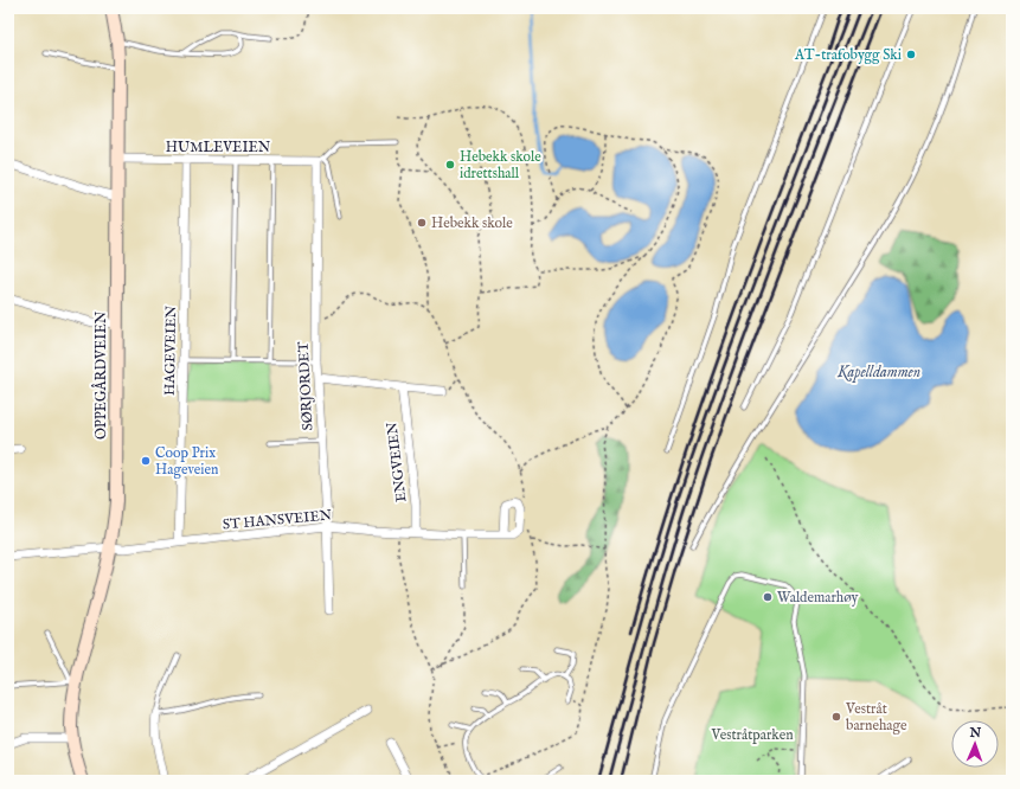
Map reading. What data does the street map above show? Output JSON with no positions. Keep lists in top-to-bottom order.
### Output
{
  "streets": {
    "main road": ["OPPEGÅRDVEIEN"],
    "street": [
      "HUMLEVEIEN",
      "HAGEVEIEN",
      "SØRJORDET",
      "ENGVEIEN",
      "ST HANSVEIEN"
    ]
  },
  "crossings": [
    ["HUMLEVEIEN", "HAGEVEIEN"],
    ["HUMLEVEIEN", "OPPEGÅRDVEIEN"],
    ["HUMLEVEIEN", "SØRJORDET"],
    ["HAGEVEIEN", "ST HANSVEIEN"],
    ["OPPEGÅRDVEIEN", "ST HANSVEIEN"],
    ["SØRJORDET", "ST HANSVEIEN"],
    ["ENGVEIEN", "ST HANSVEIEN"]
  ],
  "water": ["Kapelldammen"],
  "parks": ["Vestråtparken"],
  "places": [
    "AT-trafobygg Ski",
    "Hebekk skole idrettshall",
    "Hebekk skole",
    "Coop Prix Hageveien",
    "Waldemarhøy",
    "Vestråt barnehage"
  ],
  "north": "top"
}
